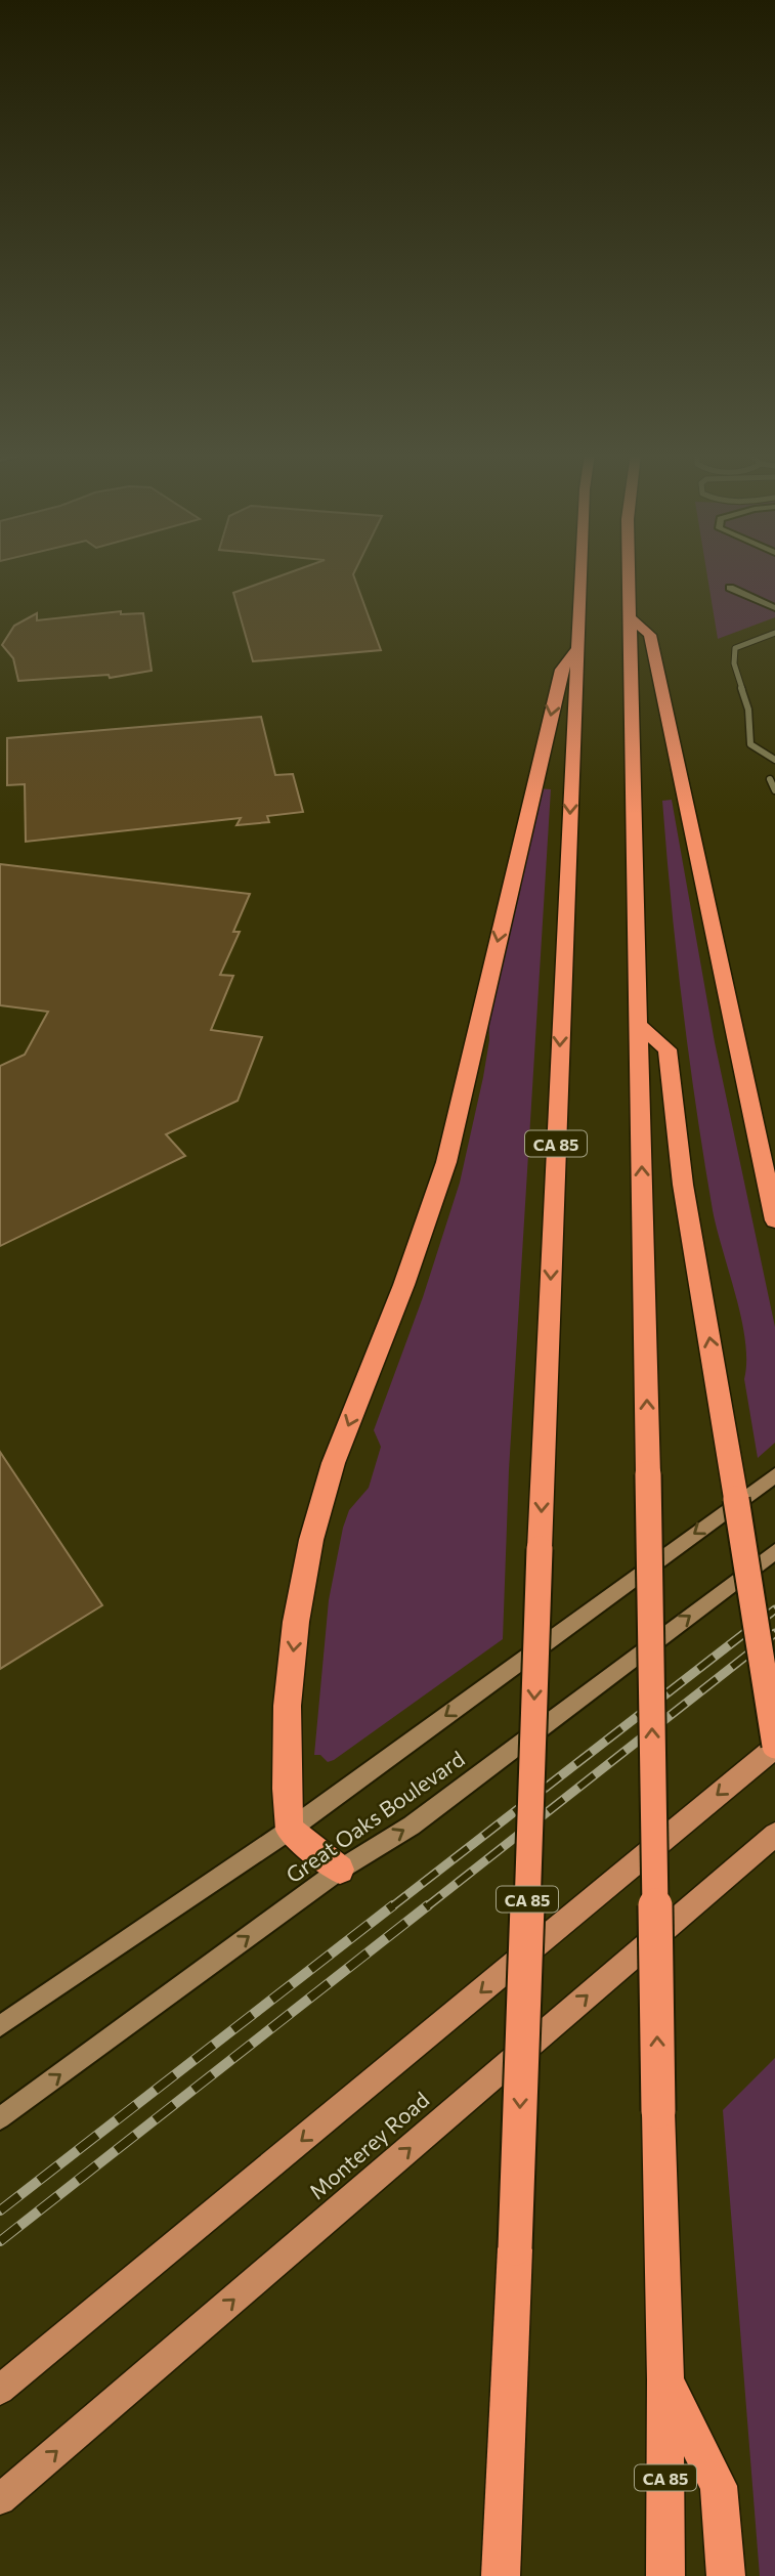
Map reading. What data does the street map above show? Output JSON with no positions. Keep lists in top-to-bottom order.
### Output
{
  "streets": {
    "highway": ["CA 85"],
    "main road": ["Great Oaks Boulevard", "Monterey Road"]
  }
}
